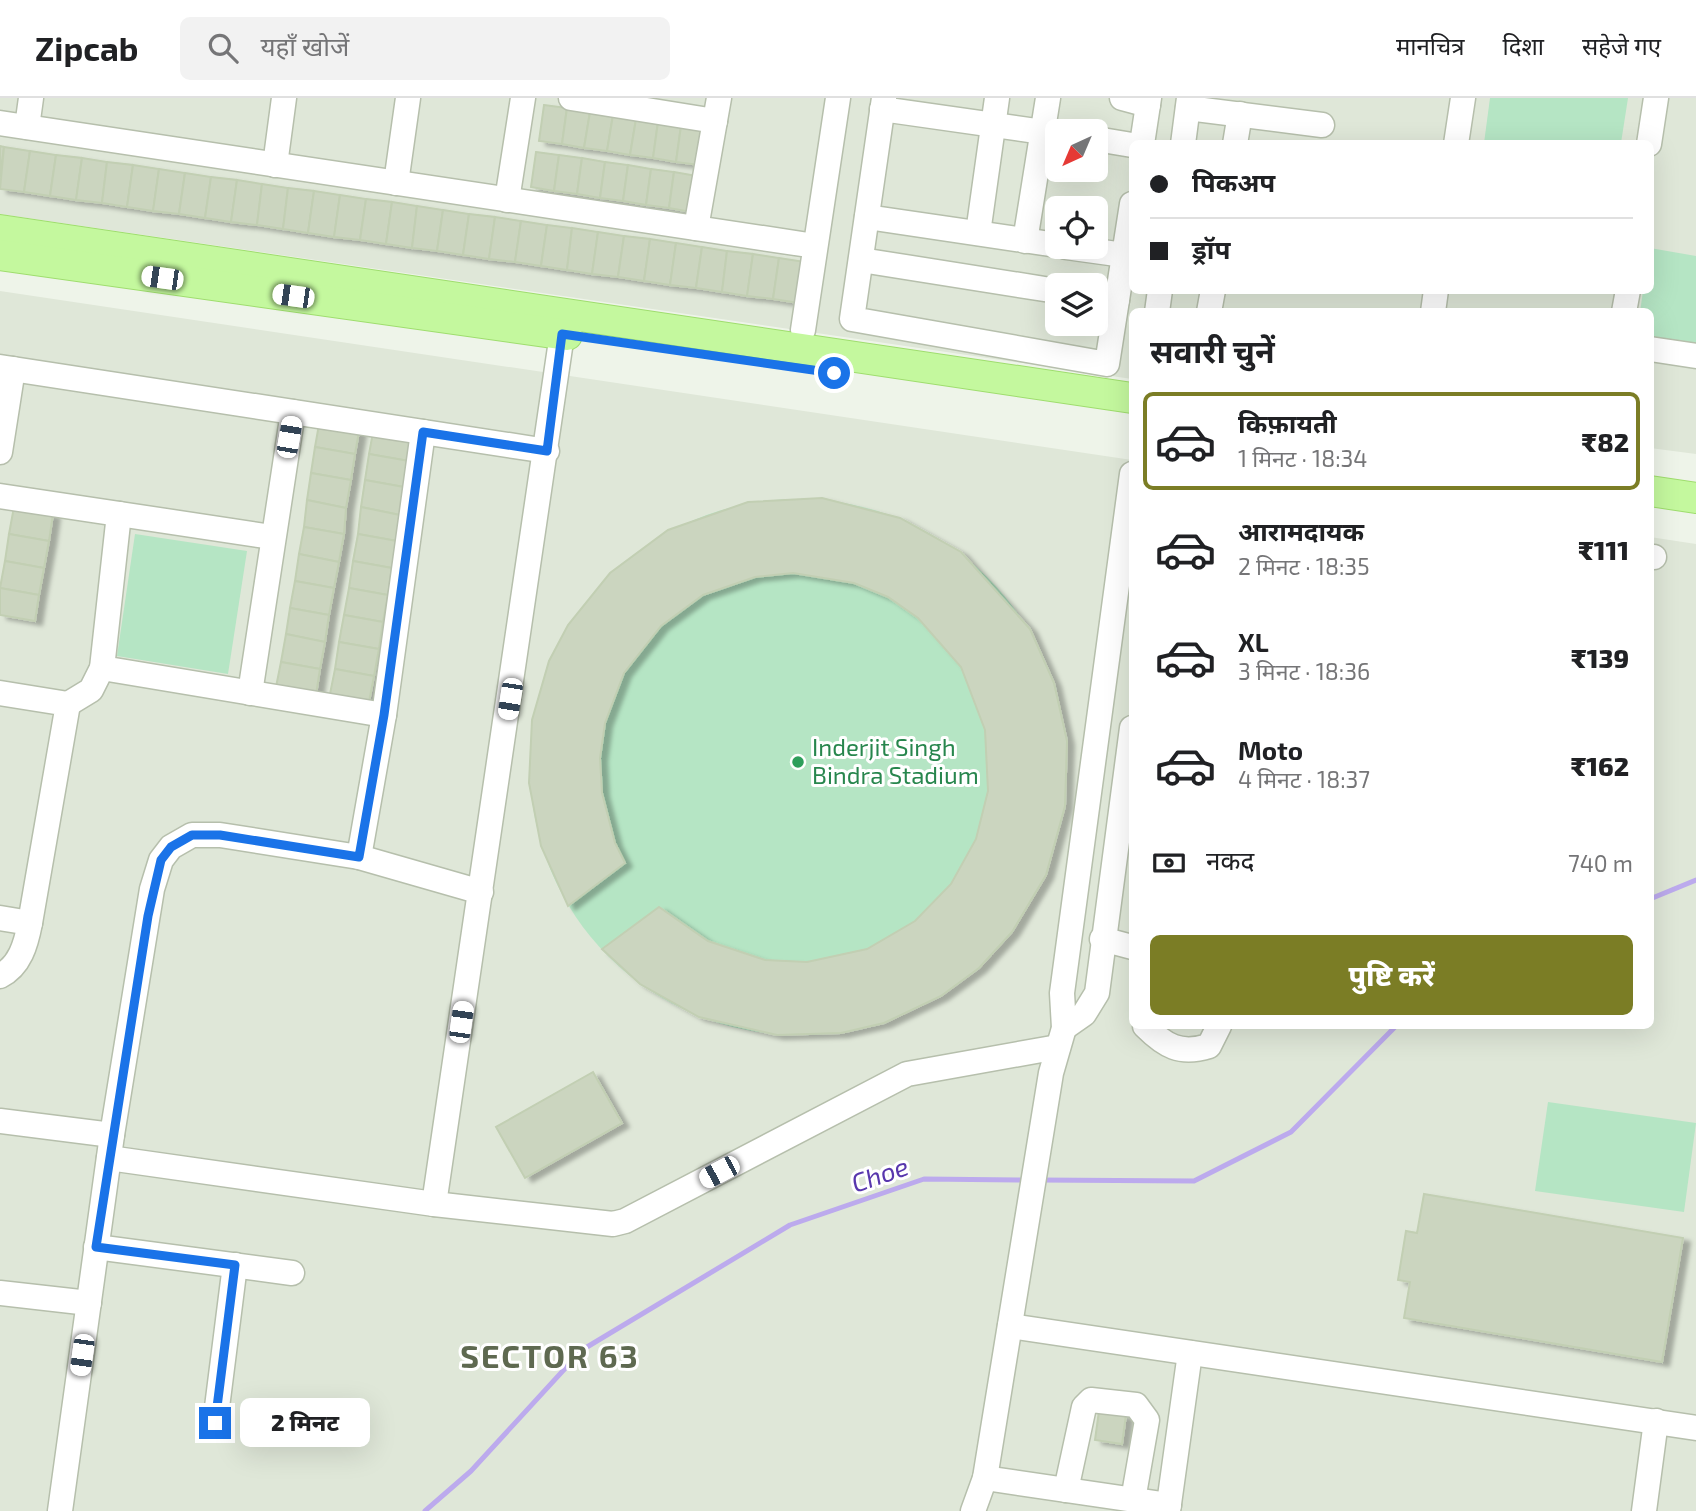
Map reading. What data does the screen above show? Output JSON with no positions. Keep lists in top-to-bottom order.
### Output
{
  "districts": ["SECTOR 63"],
  "water": ["Choe"],
  "places": ["Inderjit Singh Bindra Stadium"],
  "north": "bottom left",
  "page": {
    "header": "Zipcab",
    "search": "यहाँ खोजें",
    "nav": ["मानचित्र", "दिशा", "सहेजे गए"],
    "banner": ["पिकअप", "ड्रॉप"],
    "heading": "सवारी चुनें",
    "list": [
      {
        "name": "किफ़ायती",
        "note": "1 मिनट · 18:34",
        "value": "₹82"
      },
      {
        "name": "आरामदायक",
        "note": "2 मिनट · 18:35",
        "value": "₹111"
      },
      {
        "name": "XL",
        "note": "3 मिनट · 18:36",
        "value": "₹139"
      },
      {
        "name": "Moto",
        "note": "4 मिनट · 18:37",
        "value": "₹162"
      }
    ],
    "pay": ["नकद", "740 m"],
    "buttons": "पुष्टि करें",
    "bubble": "2 मिनट"
  }
}
